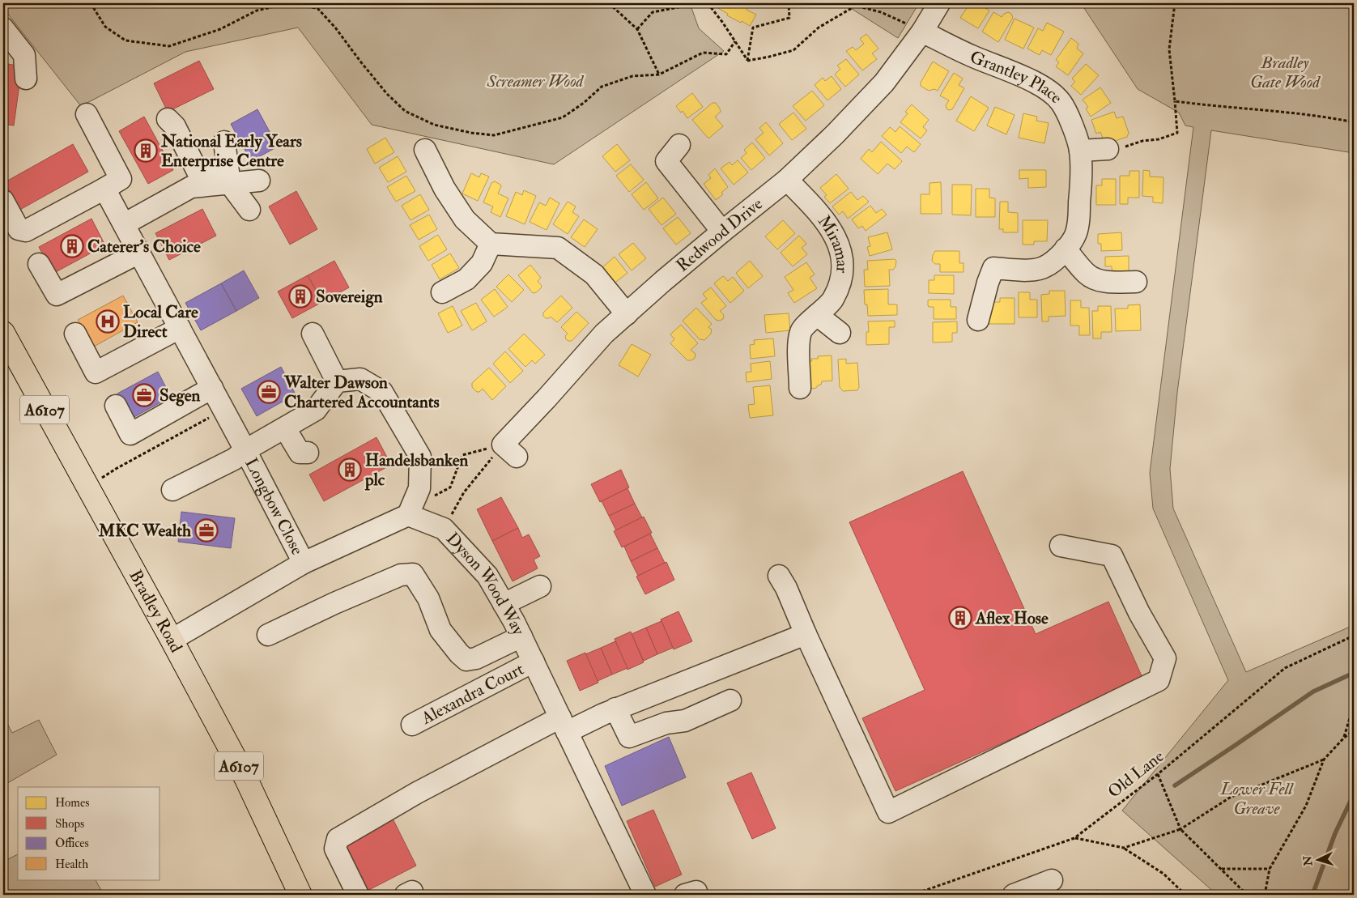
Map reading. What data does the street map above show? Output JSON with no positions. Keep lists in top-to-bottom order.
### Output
{
  "streets": {
    "main road": ["A6107", "Bradley Road"],
    "street": [
      "Grantley Place",
      "Redwood Drive",
      "Miramar",
      "Longbow Close",
      "Dyson Wood Way",
      "Alexandra Court"
    ],
    "path": ["Old Lane"]
  },
  "crossings": [
    ["Grantley Place", "Redwood Drive"],
    ["Redwood Drive", "Miramar"],
    ["Dyson Wood Way", "Alexandra Court"]
  ],
  "parks": ["Bradley Gate Wood", "Screamer Wood", "Lower Fell Greave"],
  "places": {
    "building": [
      "National Early Years Enterprise Centre",
      "Caterer's Choice",
      "Sovereign",
      "Handelsbanken plc",
      "Aflex Hose"
    ],
    "hospital": ["Local Care Direct"],
    "office": ["Walter Dawson Chartered Accountants", "Segen", "MKC Wealth"]
  },
  "legend": [
    "Homes",
    "Shops",
    "Offices",
    "Health"
  ],
  "north": "left"
}
